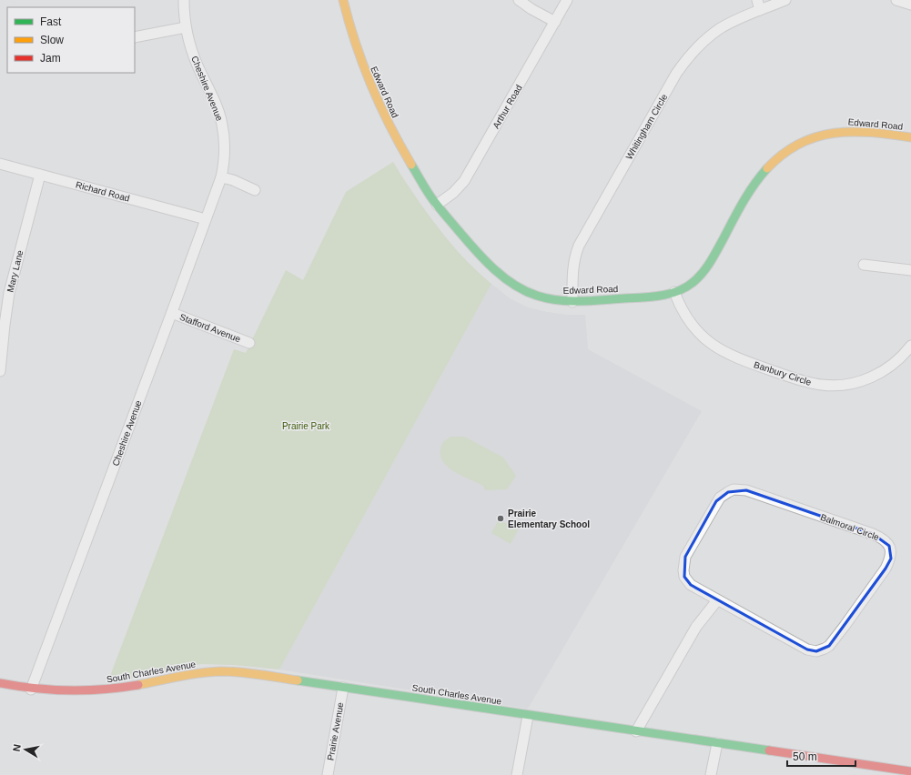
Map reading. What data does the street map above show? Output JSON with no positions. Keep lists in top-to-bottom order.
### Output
{
  "streets": {
    "street": [
      "Cheshire Avenue",
      "Edward Road",
      "Arthur Road",
      "Whitingham Circle",
      "Richard Road",
      "Mary Lane",
      "Stafford Avenue",
      "Banbury Circle",
      "Balmoral Circle",
      "South Charles Avenue",
      "Prairie Avenue"
    ]
  },
  "crossings": [
    ["Cheshire Avenue", "Richard Road"],
    ["Cheshire Avenue", "Stafford Avenue"],
    ["Cheshire Avenue", "South Charles Avenue"],
    ["Edward Road", "Arthur Road"],
    ["Edward Road", "Whitingham Circle"],
    ["Edward Road", "Banbury Circle"],
    ["Richard Road", "Mary Lane"],
    ["South Charles Avenue", "Prairie Avenue"]
  ],
  "parks": ["Prairie Park"],
  "places": ["Prairie Elementary School"],
  "legend": ["Fast", "Slow", "Jam"],
  "scale_bar": "50 m",
  "north": "left"
}
